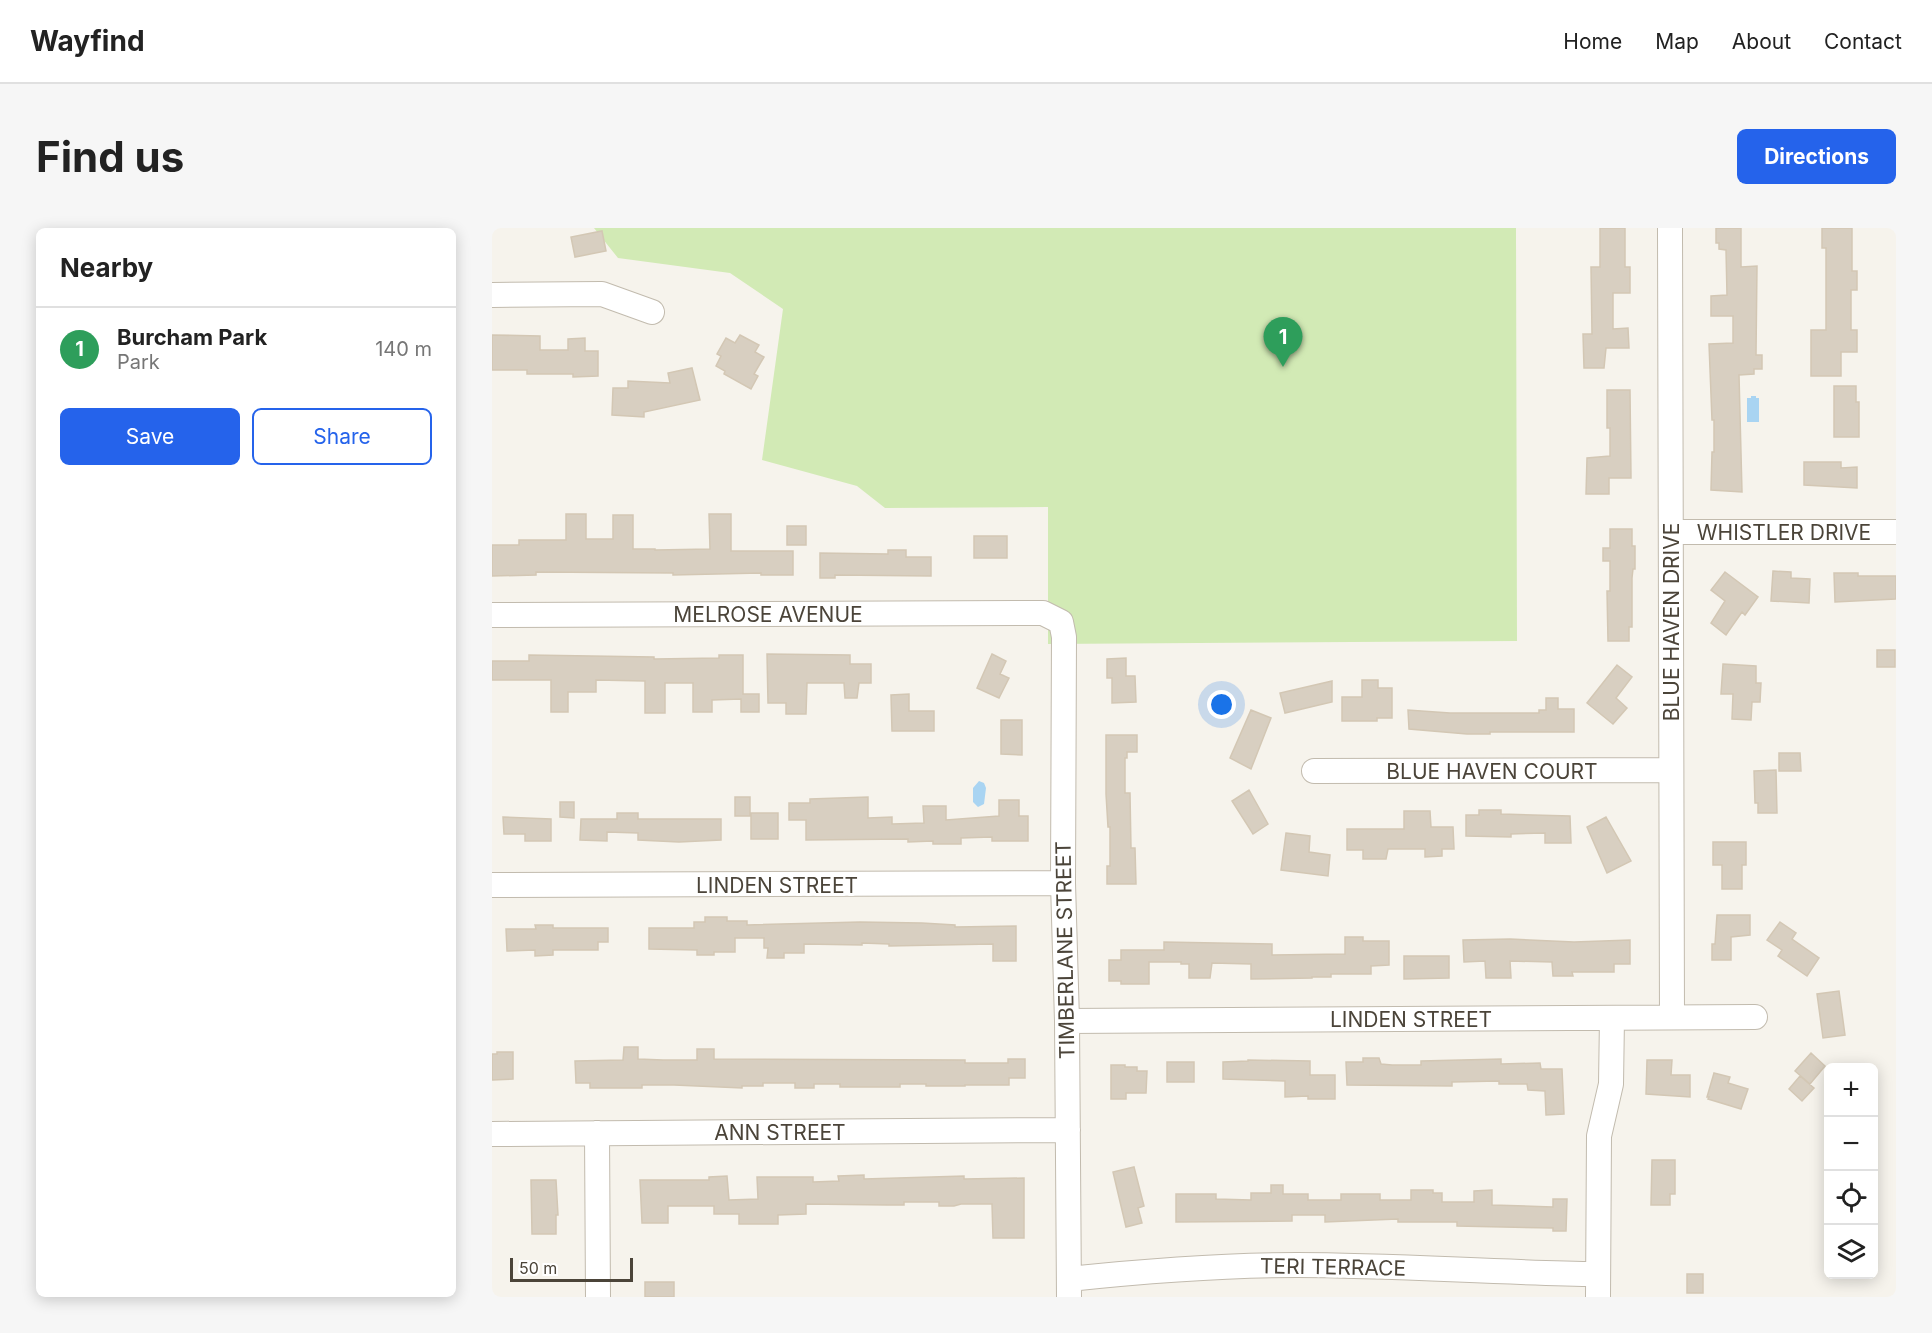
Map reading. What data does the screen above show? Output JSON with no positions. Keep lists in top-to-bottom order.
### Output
{
  "streets": {
    "street": [
      "WHISTLER DRIVE",
      "MELROSE AVENUE",
      "BLUE HAVEN DRIVE",
      "BLUE HAVEN COURT",
      "LINDEN STREET",
      "TIMBERLANE STREET",
      "ANN STREET",
      "TERI TERRACE"
    ]
  },
  "crossings": [
    ["WHISTLER DRIVE", "BLUE HAVEN DRIVE"],
    ["MELROSE AVENUE", "TIMBERLANE STREET"],
    ["BLUE HAVEN DRIVE", "BLUE HAVEN COURT"],
    ["BLUE HAVEN DRIVE", "LINDEN STREET"],
    ["LINDEN STREET", "TIMBERLANE STREET"],
    ["TIMBERLANE STREET", "ANN STREET"],
    ["TIMBERLANE STREET", "TERI TERRACE"]
  ],
  "scale_bar": "50 m",
  "page": {
    "header": "Wayfind",
    "nav": [
      "Home",
      "Map",
      "About",
      "Contact"
    ],
    "buttons": [
      "Directions",
      ["Save", "Share"]
    ],
    "title": "Find us",
    "heading": "Nearby",
    "list": [
      {
        "mark": "1",
        "name": "Burcham Park",
        "note": "Park",
        "value": "140 m"
      }
    ],
    "pins": "1",
    "map_buttons": ["+", "−"],
    "scale": "50 m"
  }
}
